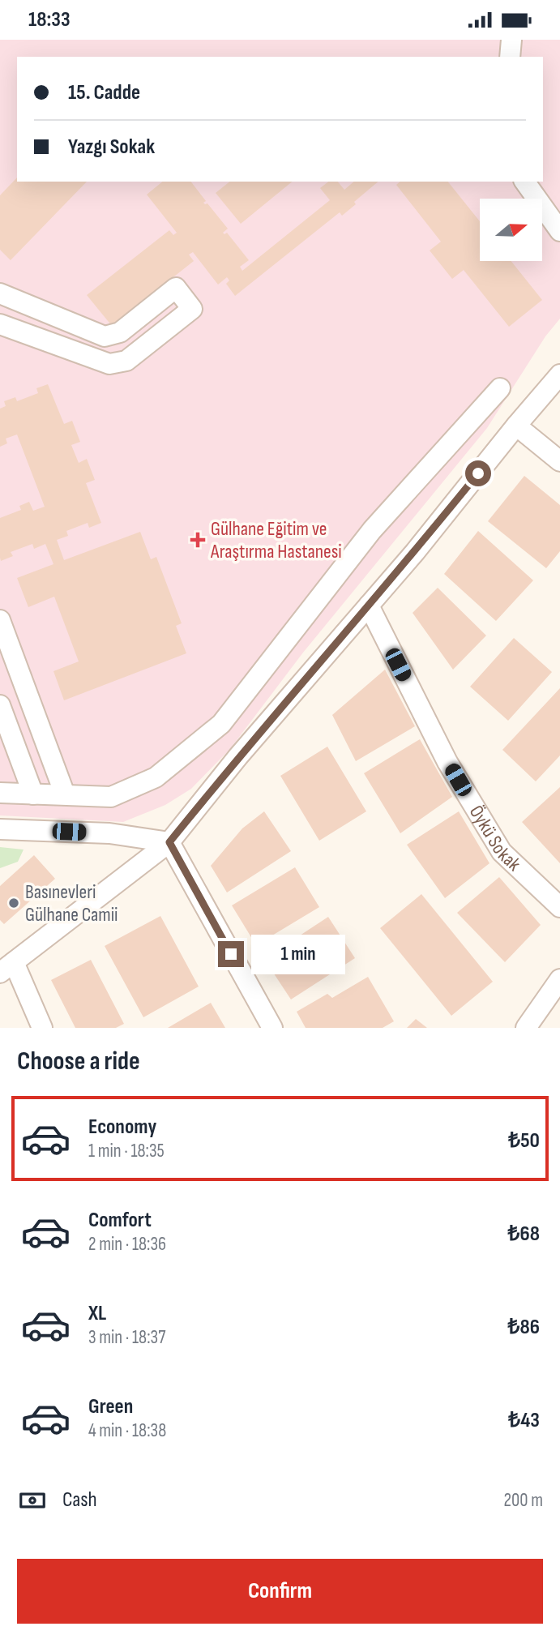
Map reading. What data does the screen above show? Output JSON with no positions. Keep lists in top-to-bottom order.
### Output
{
  "streets": {
    "street": ["Öykü Sokak"]
  },
  "places": {
    "health": ["Gülhane Eğitim ve Araştırma Hastanesi"],
    "other": ["Basınevleri Gülhane Camii"]
  },
  "north": "right",
  "page": {
    "status": "18:33",
    "banner": ["15. Cadde", "Yazgı Sokak"],
    "bubble": "1 min",
    "heading": "Choose a ride",
    "list": [
      {
        "name": "Economy",
        "note": "1 min · 18:35",
        "value": "₺50"
      },
      {
        "name": "Comfort",
        "note": "2 min · 18:36",
        "value": "₺68"
      },
      {
        "name": "XL",
        "note": "3 min · 18:37",
        "value": "₺86"
      },
      {
        "name": "Green",
        "note": "4 min · 18:38",
        "value": "₺43"
      }
    ],
    "pay": ["Cash", "200 m"],
    "buttons": "Confirm"
  }
}
